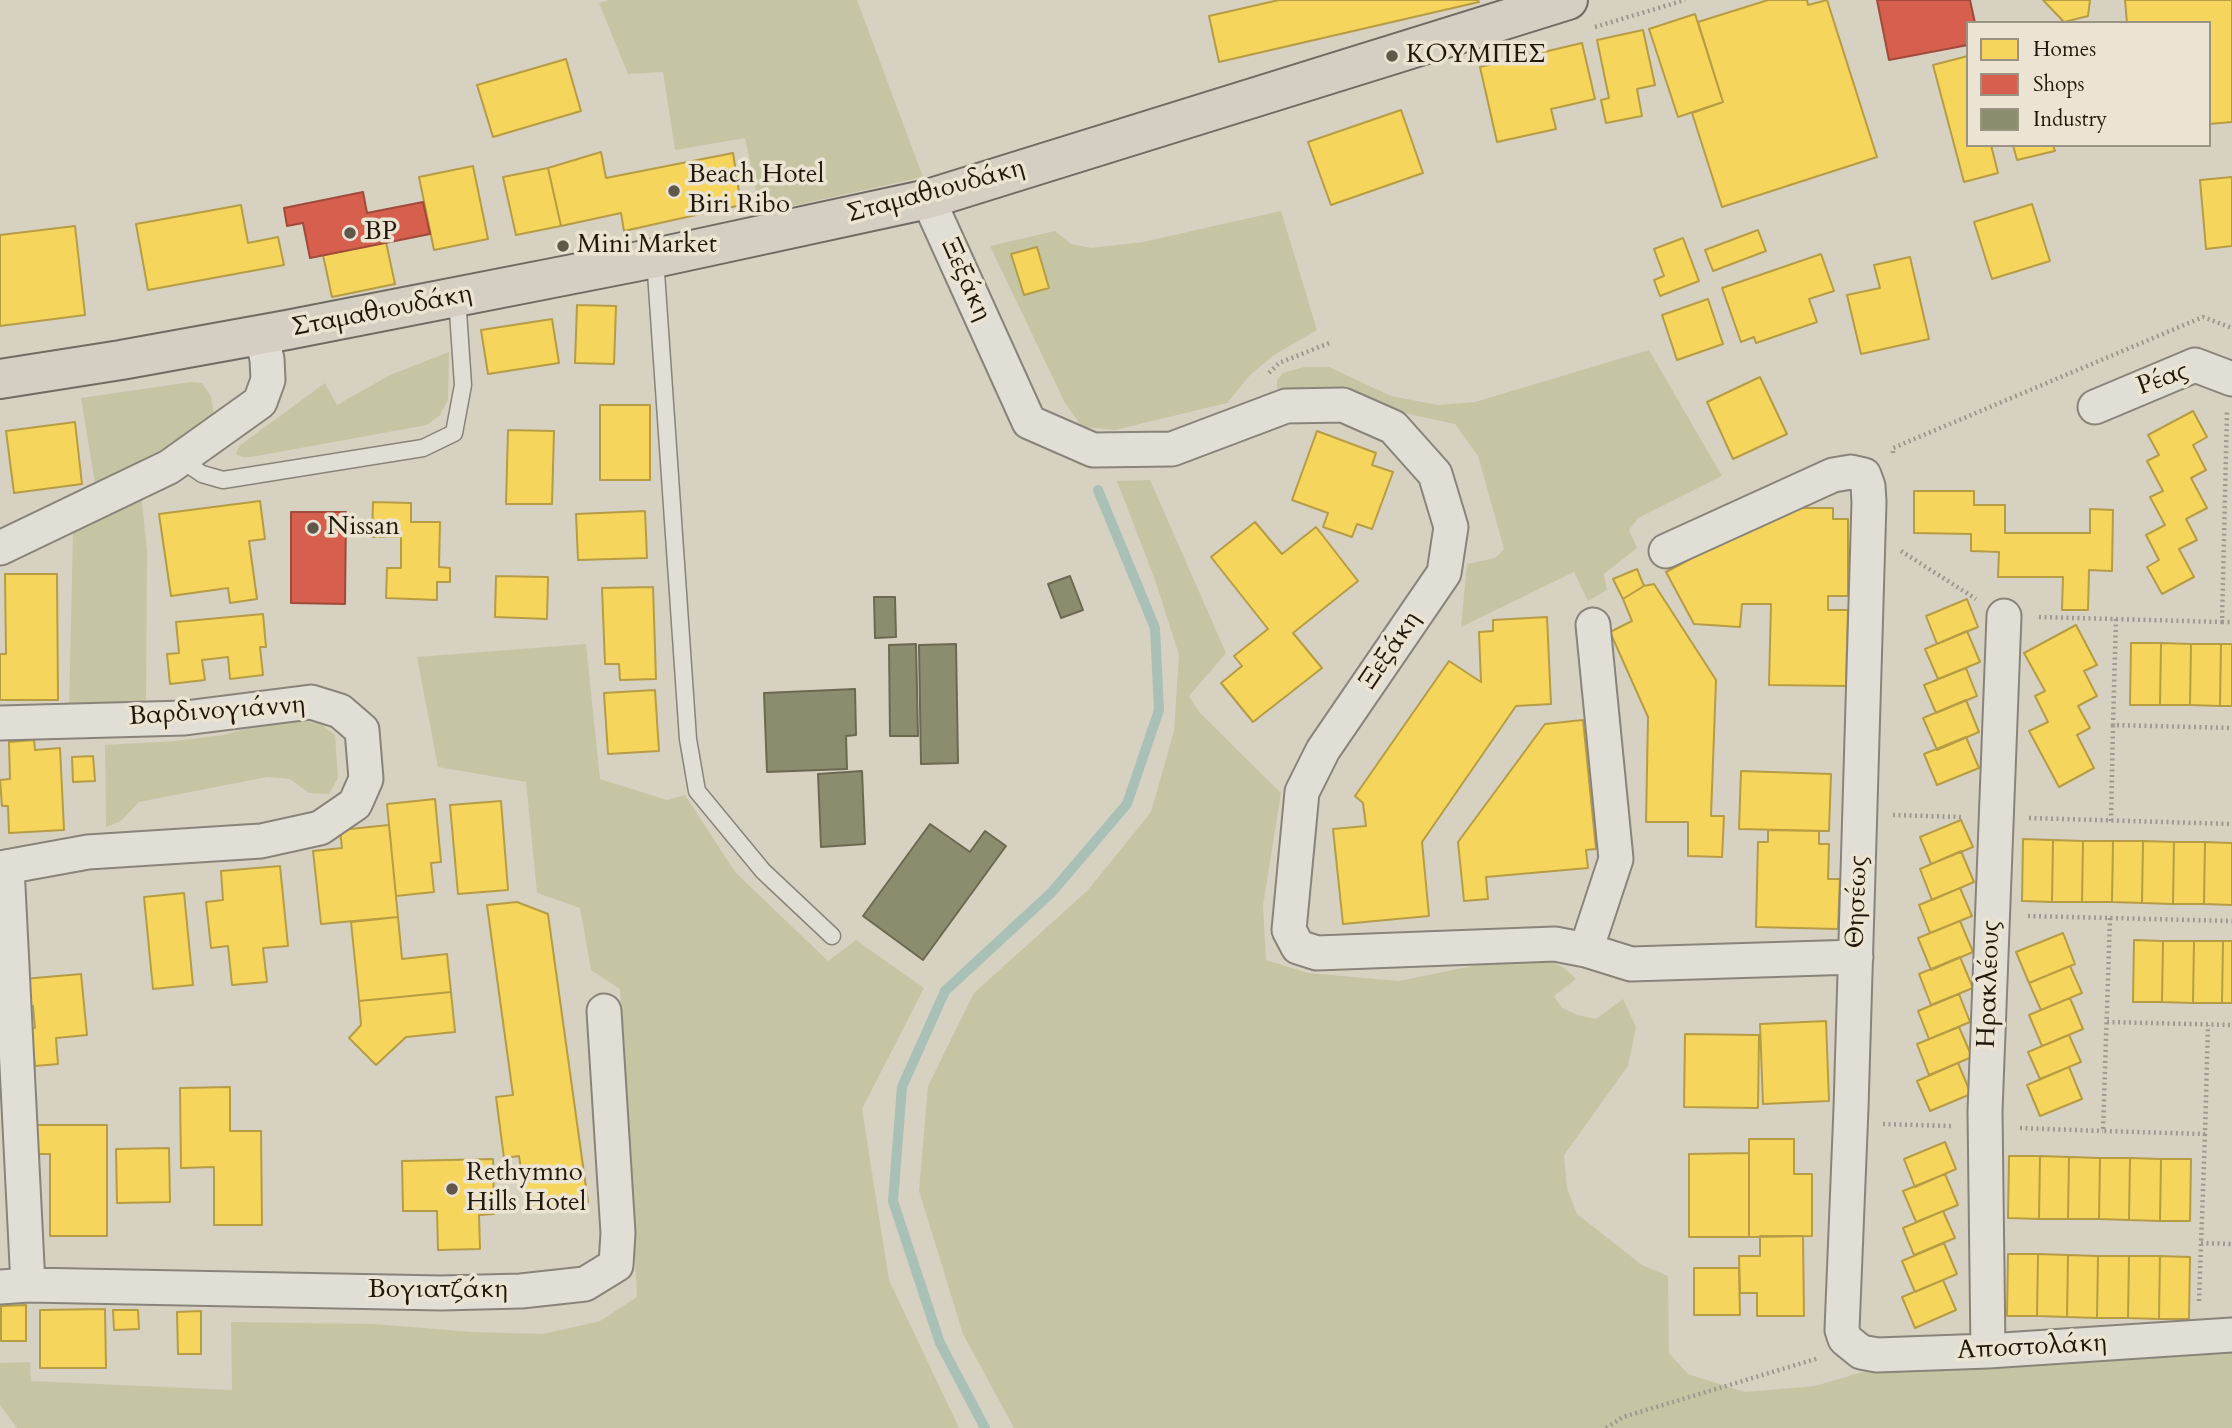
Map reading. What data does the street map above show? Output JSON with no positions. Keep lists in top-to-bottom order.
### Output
{
  "streets": {
    "main road": ["Σταμαθιουδάκη"],
    "street": [
      "Ξεξάκη",
      "Ρέας",
      "Βαρδινογιάννη",
      "Θησέως",
      "Ηρακλέους",
      "Βογιατζάκη",
      "Αποστολάκη"
    ]
  },
  "crossings": [
    ["Σταμαθιουδάκη", "Ξεξάκη"],
    ["Ξεξάκη", "Θησέως"],
    ["Θησέως", "Αποστολάκη"],
    ["Ηρακλέους", "Αποστολάκη"]
  ],
  "places": [
    "ΚΟΥΜΠΕΣ",
    "Beach Hotel Biri Ribo",
    "BP",
    "Mini Market",
    "Nissan",
    "Rethymno Hills Hotel"
  ],
  "legend": ["Homes", "Shops", "Industry"]
}
